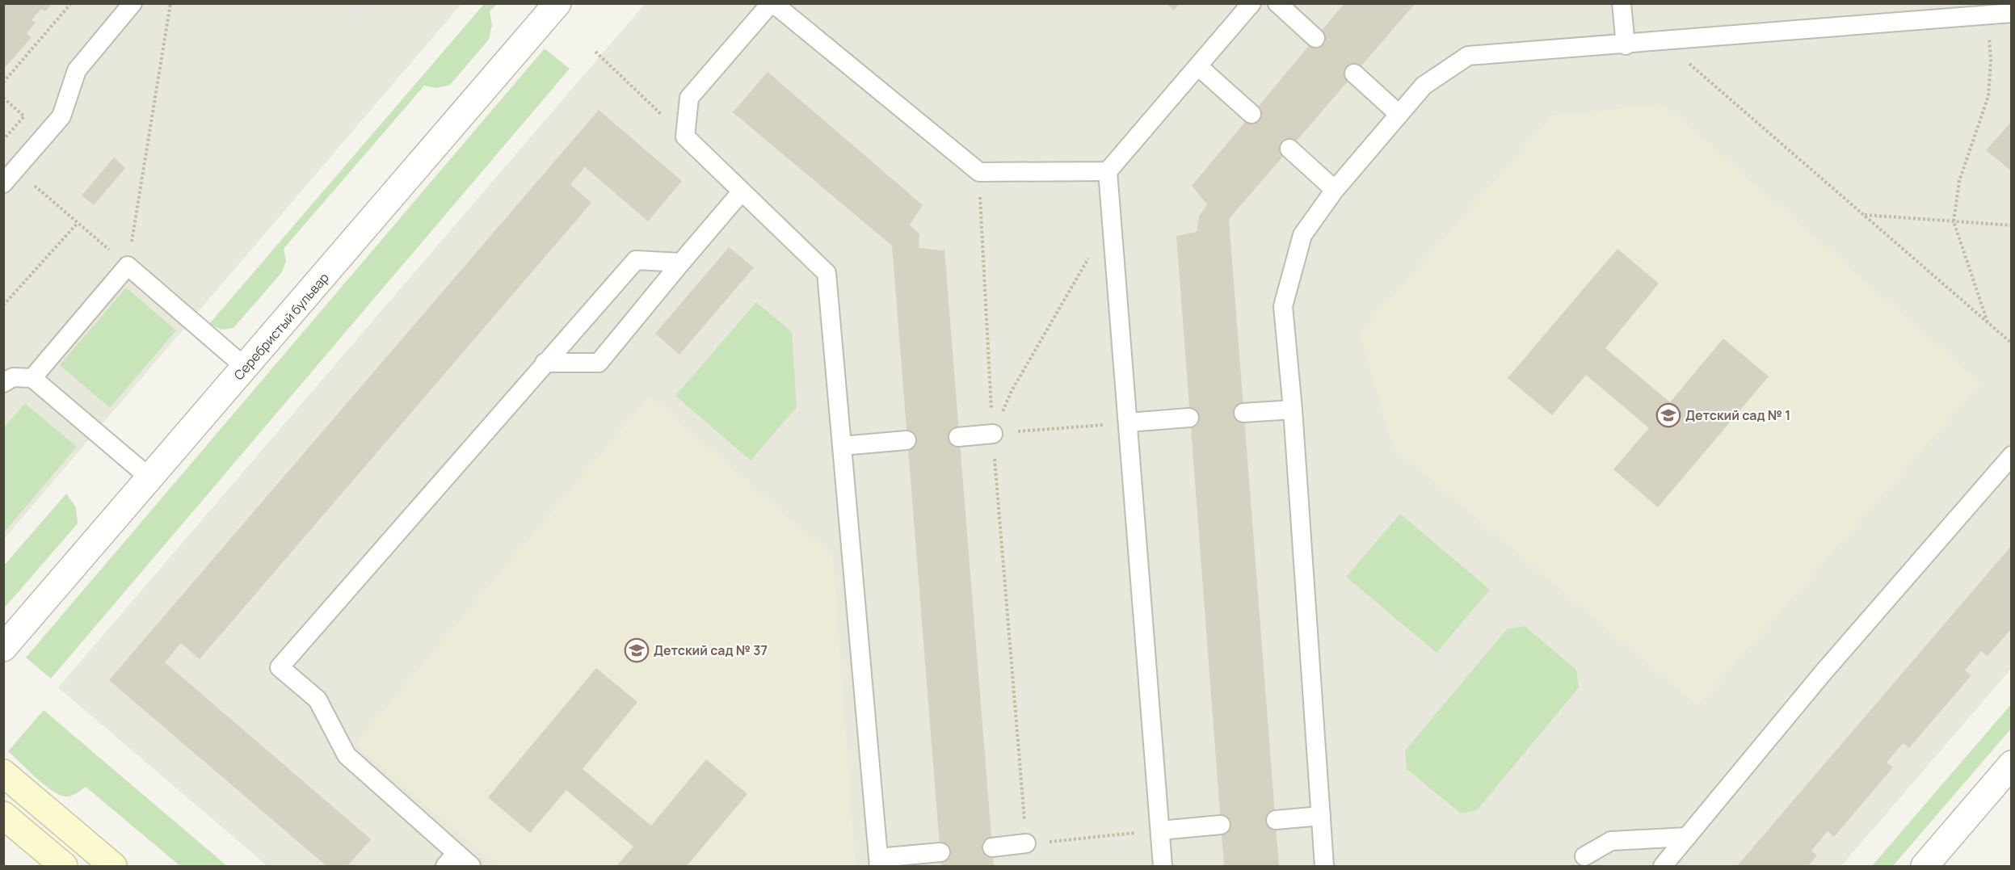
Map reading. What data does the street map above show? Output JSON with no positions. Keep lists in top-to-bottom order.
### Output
{
  "streets": {
    "street": ["Серебристый бульвар"]
  },
  "places": {
    "school or university": ["Детский сад № 1", "Детский сад № 37"]
  }
}
